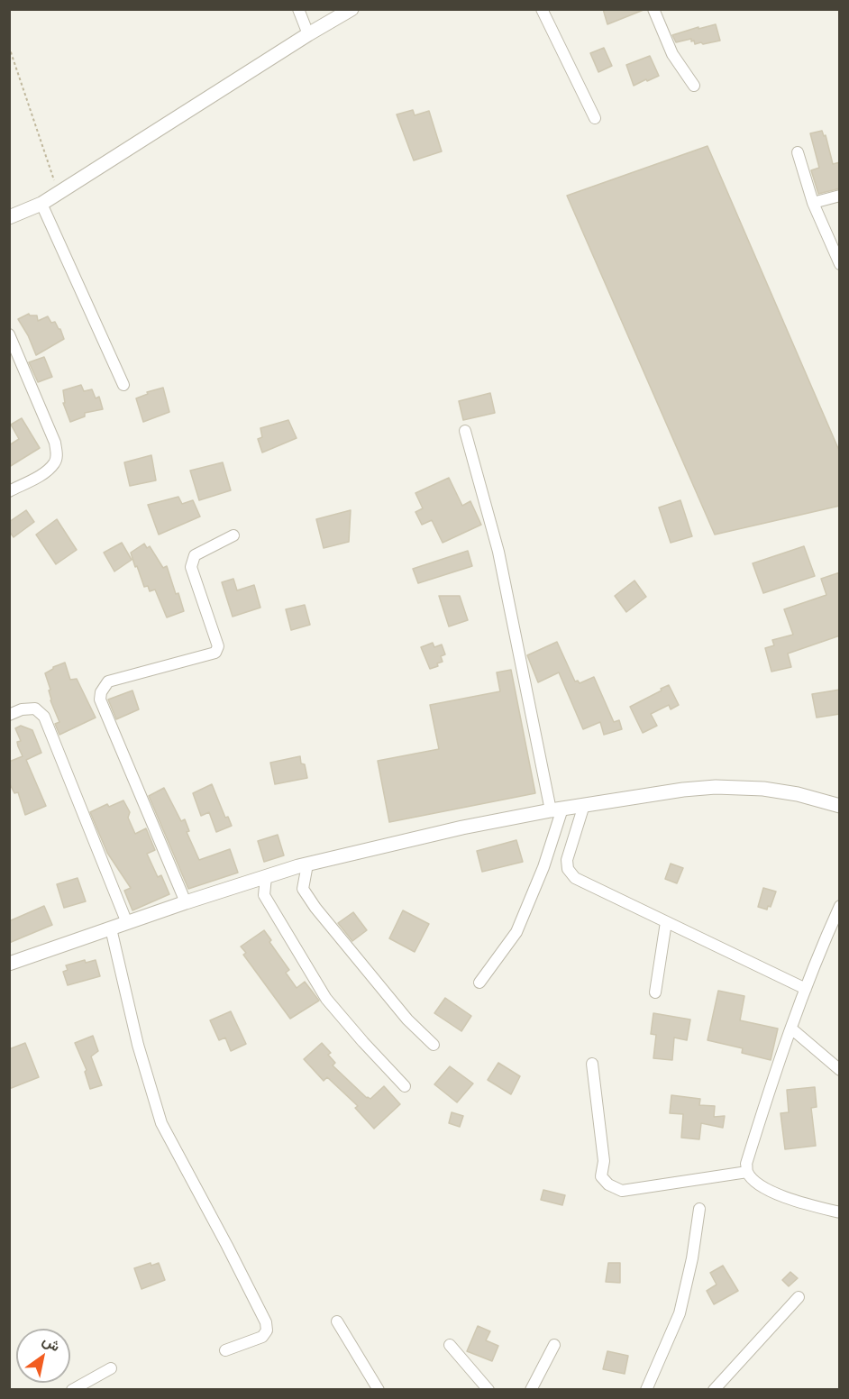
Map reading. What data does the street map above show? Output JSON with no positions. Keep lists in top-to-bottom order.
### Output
{
  "north": "top right"
}
